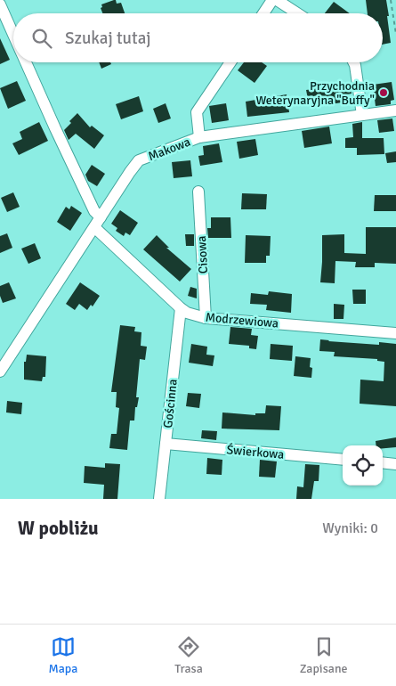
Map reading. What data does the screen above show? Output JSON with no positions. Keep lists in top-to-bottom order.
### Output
{
  "streets": {
    "street": [
      "Makowa",
      "Cisowa",
      "Modrzewiowa",
      "Gościnna",
      "Świerkowa"
    ]
  },
  "crossings": [
    ["Makowa", "Modrzewiowa"],
    ["Cisowa", "Modrzewiowa"],
    ["Modrzewiowa", "Gościnna"],
    ["Gościnna", "Świerkowa"]
  ],
  "places": ["Przychodnia Weterynaryjna \"Buffy\""],
  "page": {
    "search": "Szukaj tutaj",
    "heading": ["W pobliżu", "Wyniki: 0"],
    "nav": ["Mapa", "Trasa", "Zapisane"]
  }
}
